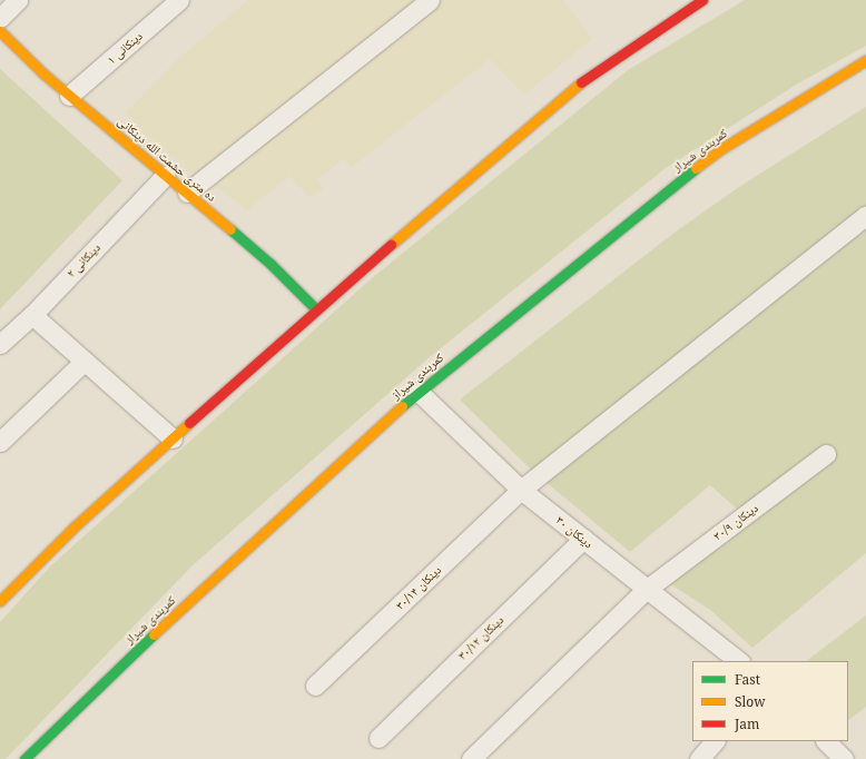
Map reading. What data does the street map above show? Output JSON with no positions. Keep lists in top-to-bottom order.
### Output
{
  "streets": {
    "main road": ["کمربندی شیراز", "ده متری حشمت الله دینکانی"],
    "street": [
      "۱ دینکانی",
      "۲ دینکانی",
      "۳۰/۹ دینکان",
      "۳۰ دینکان",
      "۳۰/۱۴ دینکان",
      "۳۰/۱۲ دینکان"
    ]
  },
  "crossings": [
    ["۱ دینکانی", "ده متری حشمت الله دینکانی"],
    ["کمربندی شیراز", "۳۰ دینکان"],
    ["ده متری حشمت الله دینکانی", "۲ دینکانی"],
    ["۳۰/۹ دینکان", "۳۰ دینکان"],
    ["۳۰ دینکان", "۳۰/۱۴ دینکان"],
    ["۳۰ دینکان", "۳۰/۱۲ دینکان"]
  ],
  "legend": ["Fast", "Slow", "Jam"]
}
